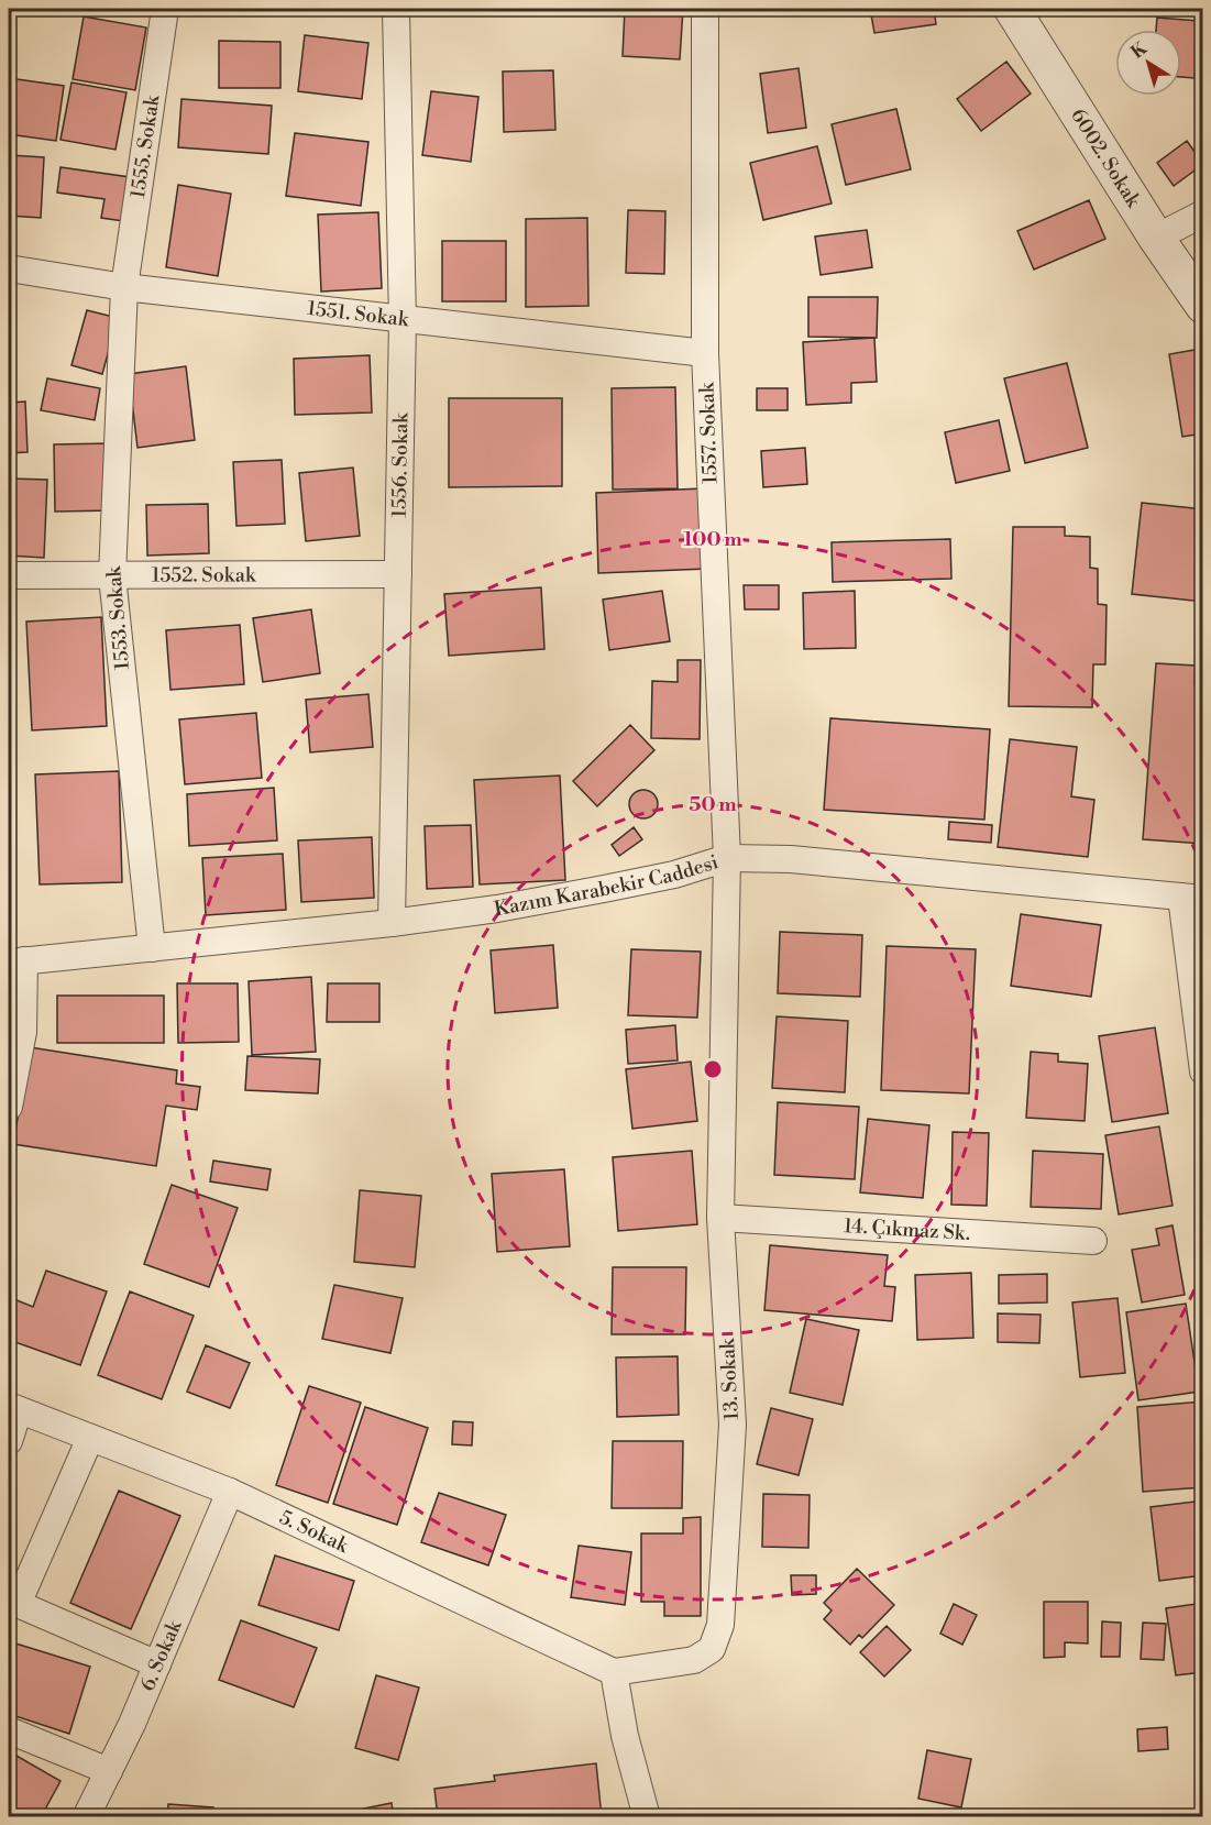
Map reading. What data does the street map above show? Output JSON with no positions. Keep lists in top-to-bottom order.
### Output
{
  "streets": {
    "street": [
      "1555. Sokak",
      "6002. Sokak",
      "1551. Sokak",
      "1557. Sokak",
      "1556. Sokak",
      "1552. Sokak",
      "1553. Sokak",
      "Kazım Karabekir Caddesi",
      "14. Çıkmaz Sk.",
      "13. Sokak",
      "5. Sokak",
      "6. Sokak"
    ]
  },
  "crossings": [
    ["1555. Sokak", "1551. Sokak"],
    ["1555. Sokak", "1553. Sokak"],
    ["1551. Sokak", "1557. Sokak"],
    ["1551. Sokak", "1556. Sokak"],
    ["1551. Sokak", "1553. Sokak"],
    ["1557. Sokak", "Kazım Karabekir Caddesi"],
    ["1557. Sokak", "13. Sokak"],
    ["1556. Sokak", "1552. Sokak"],
    ["1556. Sokak", "Kazım Karabekir Caddesi"],
    ["1552. Sokak", "1553. Sokak"],
    ["1553. Sokak", "Kazım Karabekir Caddesi"],
    ["Kazım Karabekir Caddesi", "13. Sokak"],
    ["14. Çıkmaz Sk.", "13. Sokak"],
    ["13. Sokak", "5. Sokak"],
    ["5. Sokak", "6. Sokak"]
  ],
  "north": "top left",
  "rings": ["100 m", "50 m"]
}
